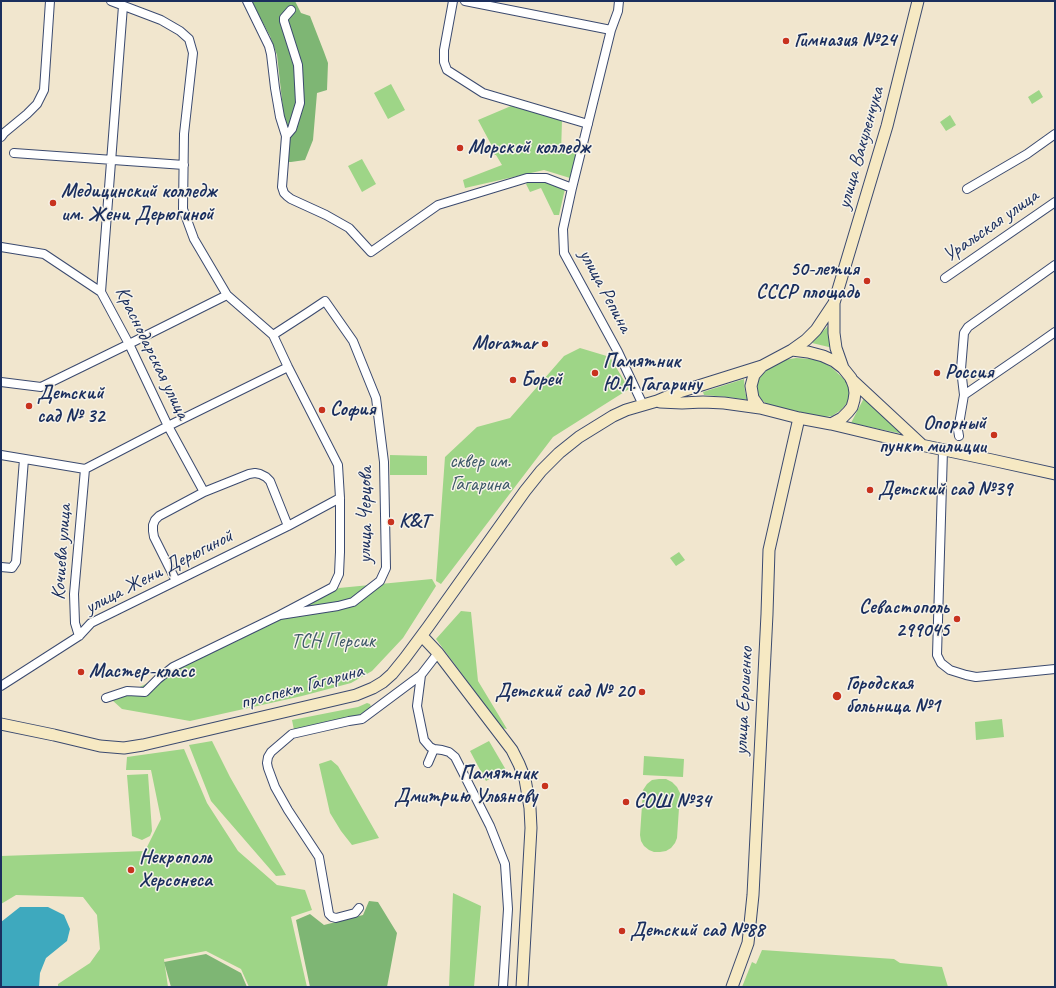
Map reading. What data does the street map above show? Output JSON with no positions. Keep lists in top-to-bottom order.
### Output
{
  "streets": {
    "main road": ["улица Вакуленчука", "проспект Гагарина", "улица Ерошенко"],
    "street": [
      "Уральская улица",
      "улица Репина",
      "Краснодарская улица",
      "улица Черцова",
      "Кочиева улица",
      "улица Жени Дерюгиной"
    ]
  },
  "crossings": [
    ["улица Вакуленчука", "проспект Гагарина"],
    ["улица Вакуленчука", "улица Ерошенко"],
    ["улица Репина", "проспект Гагарина"],
    ["Кочиева улица", "улица Жени Дерюгиной"],
    ["проспект Гагарина", "улица Ерошенко"]
  ],
  "parks": ["сквер им. Гагарина", "ТСН Персик"],
  "places": [
    "Гимназия №24",
    "Морской колледж",
    "Медицинский колледж им. Жени Дерюгиной",
    "50-летия СССР площадь",
    "Moramar",
    "Памятник Ю.А. Гагарину",
    "Россия",
    "Борей",
    "Детский сад № 32",
    "София",
    "Опорный пункт милиции",
    "Детский сад №39",
    "К&Т",
    "Севастополь 299045",
    "Мастер-класс",
    "Детский сад № 20",
    "Городская больница №1",
    "Памятник Дмитрию Ульянову",
    "СОШ №34",
    "Некрополь Херсонеса",
    "Детский сад №88"
  ]
}
